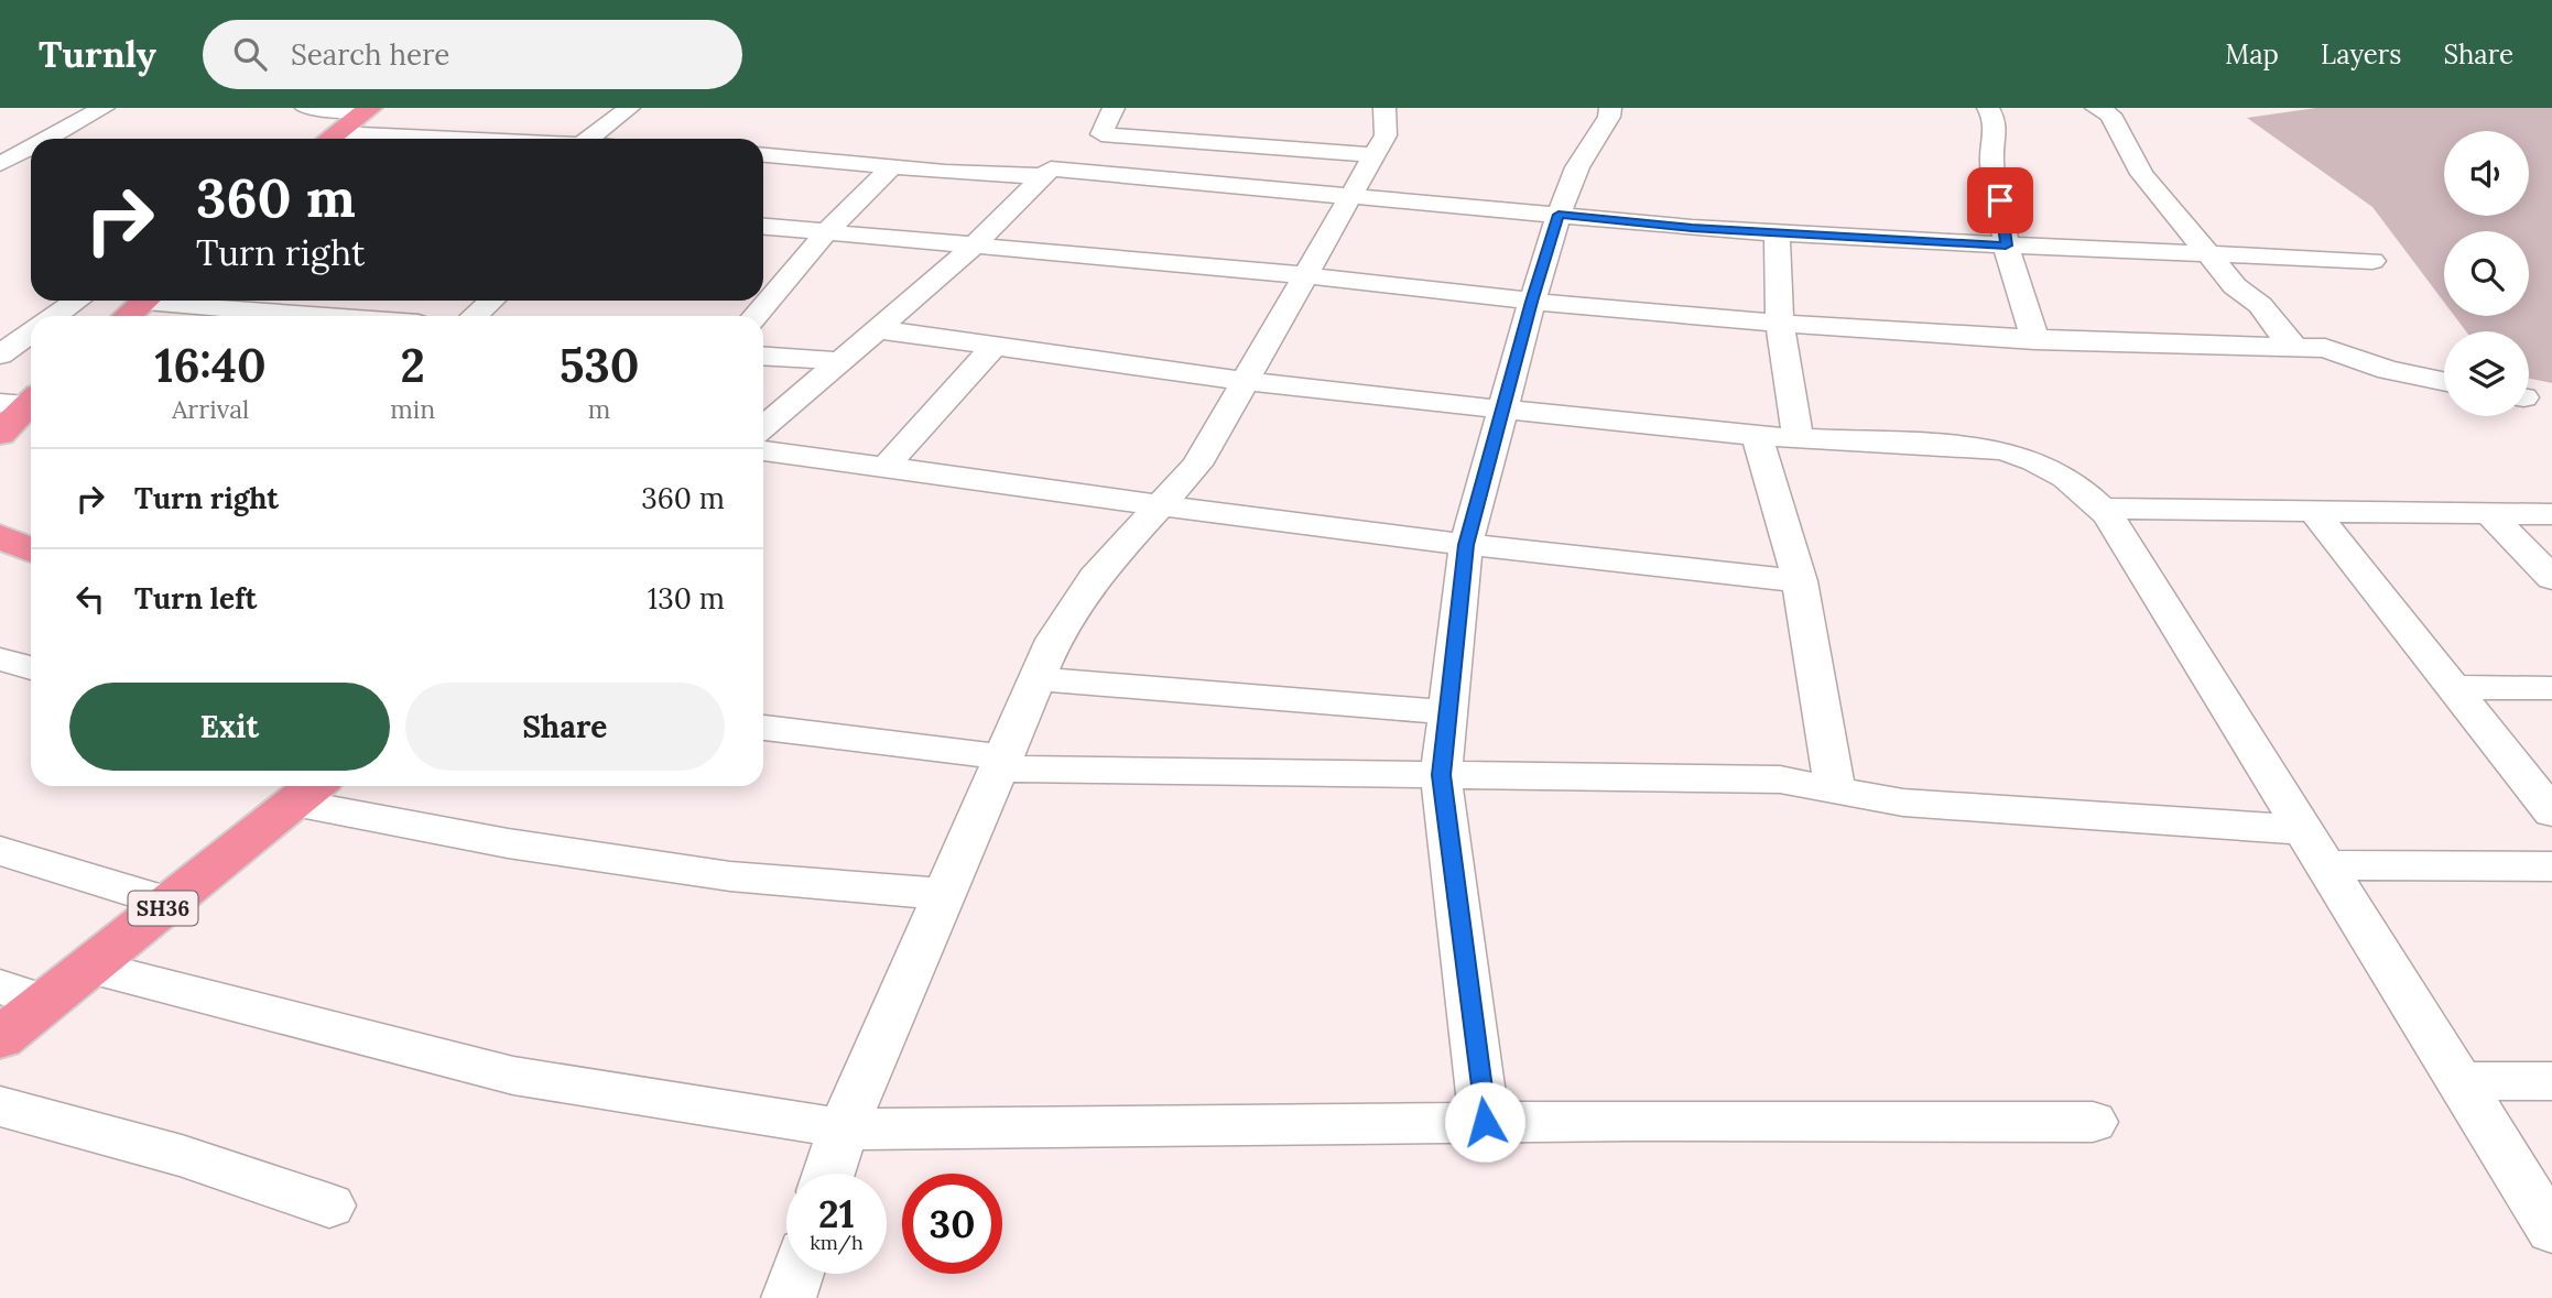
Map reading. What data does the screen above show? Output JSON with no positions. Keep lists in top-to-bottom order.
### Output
{
  "streets": {
    "highway": ["SH36"]
  },
  "page": {
    "header": "Turnly",
    "search": "Search here",
    "nav": ["Map", "Layers", "Share"],
    "turn": ["360 m", "Turn right"],
    "eta": [
      "16:40",
      "Arrival",
      "2",
      "min",
      "530",
      "m"
    ],
    "list": [
      {
        "name": "Turn right",
        "value": "360 m"
      },
      {
        "name": "Turn left",
        "value": "130 m"
      }
    ],
    "buttons": ["Exit", "Share"],
    "speed": "21 km/h",
    "limit": "30"
  }
}
